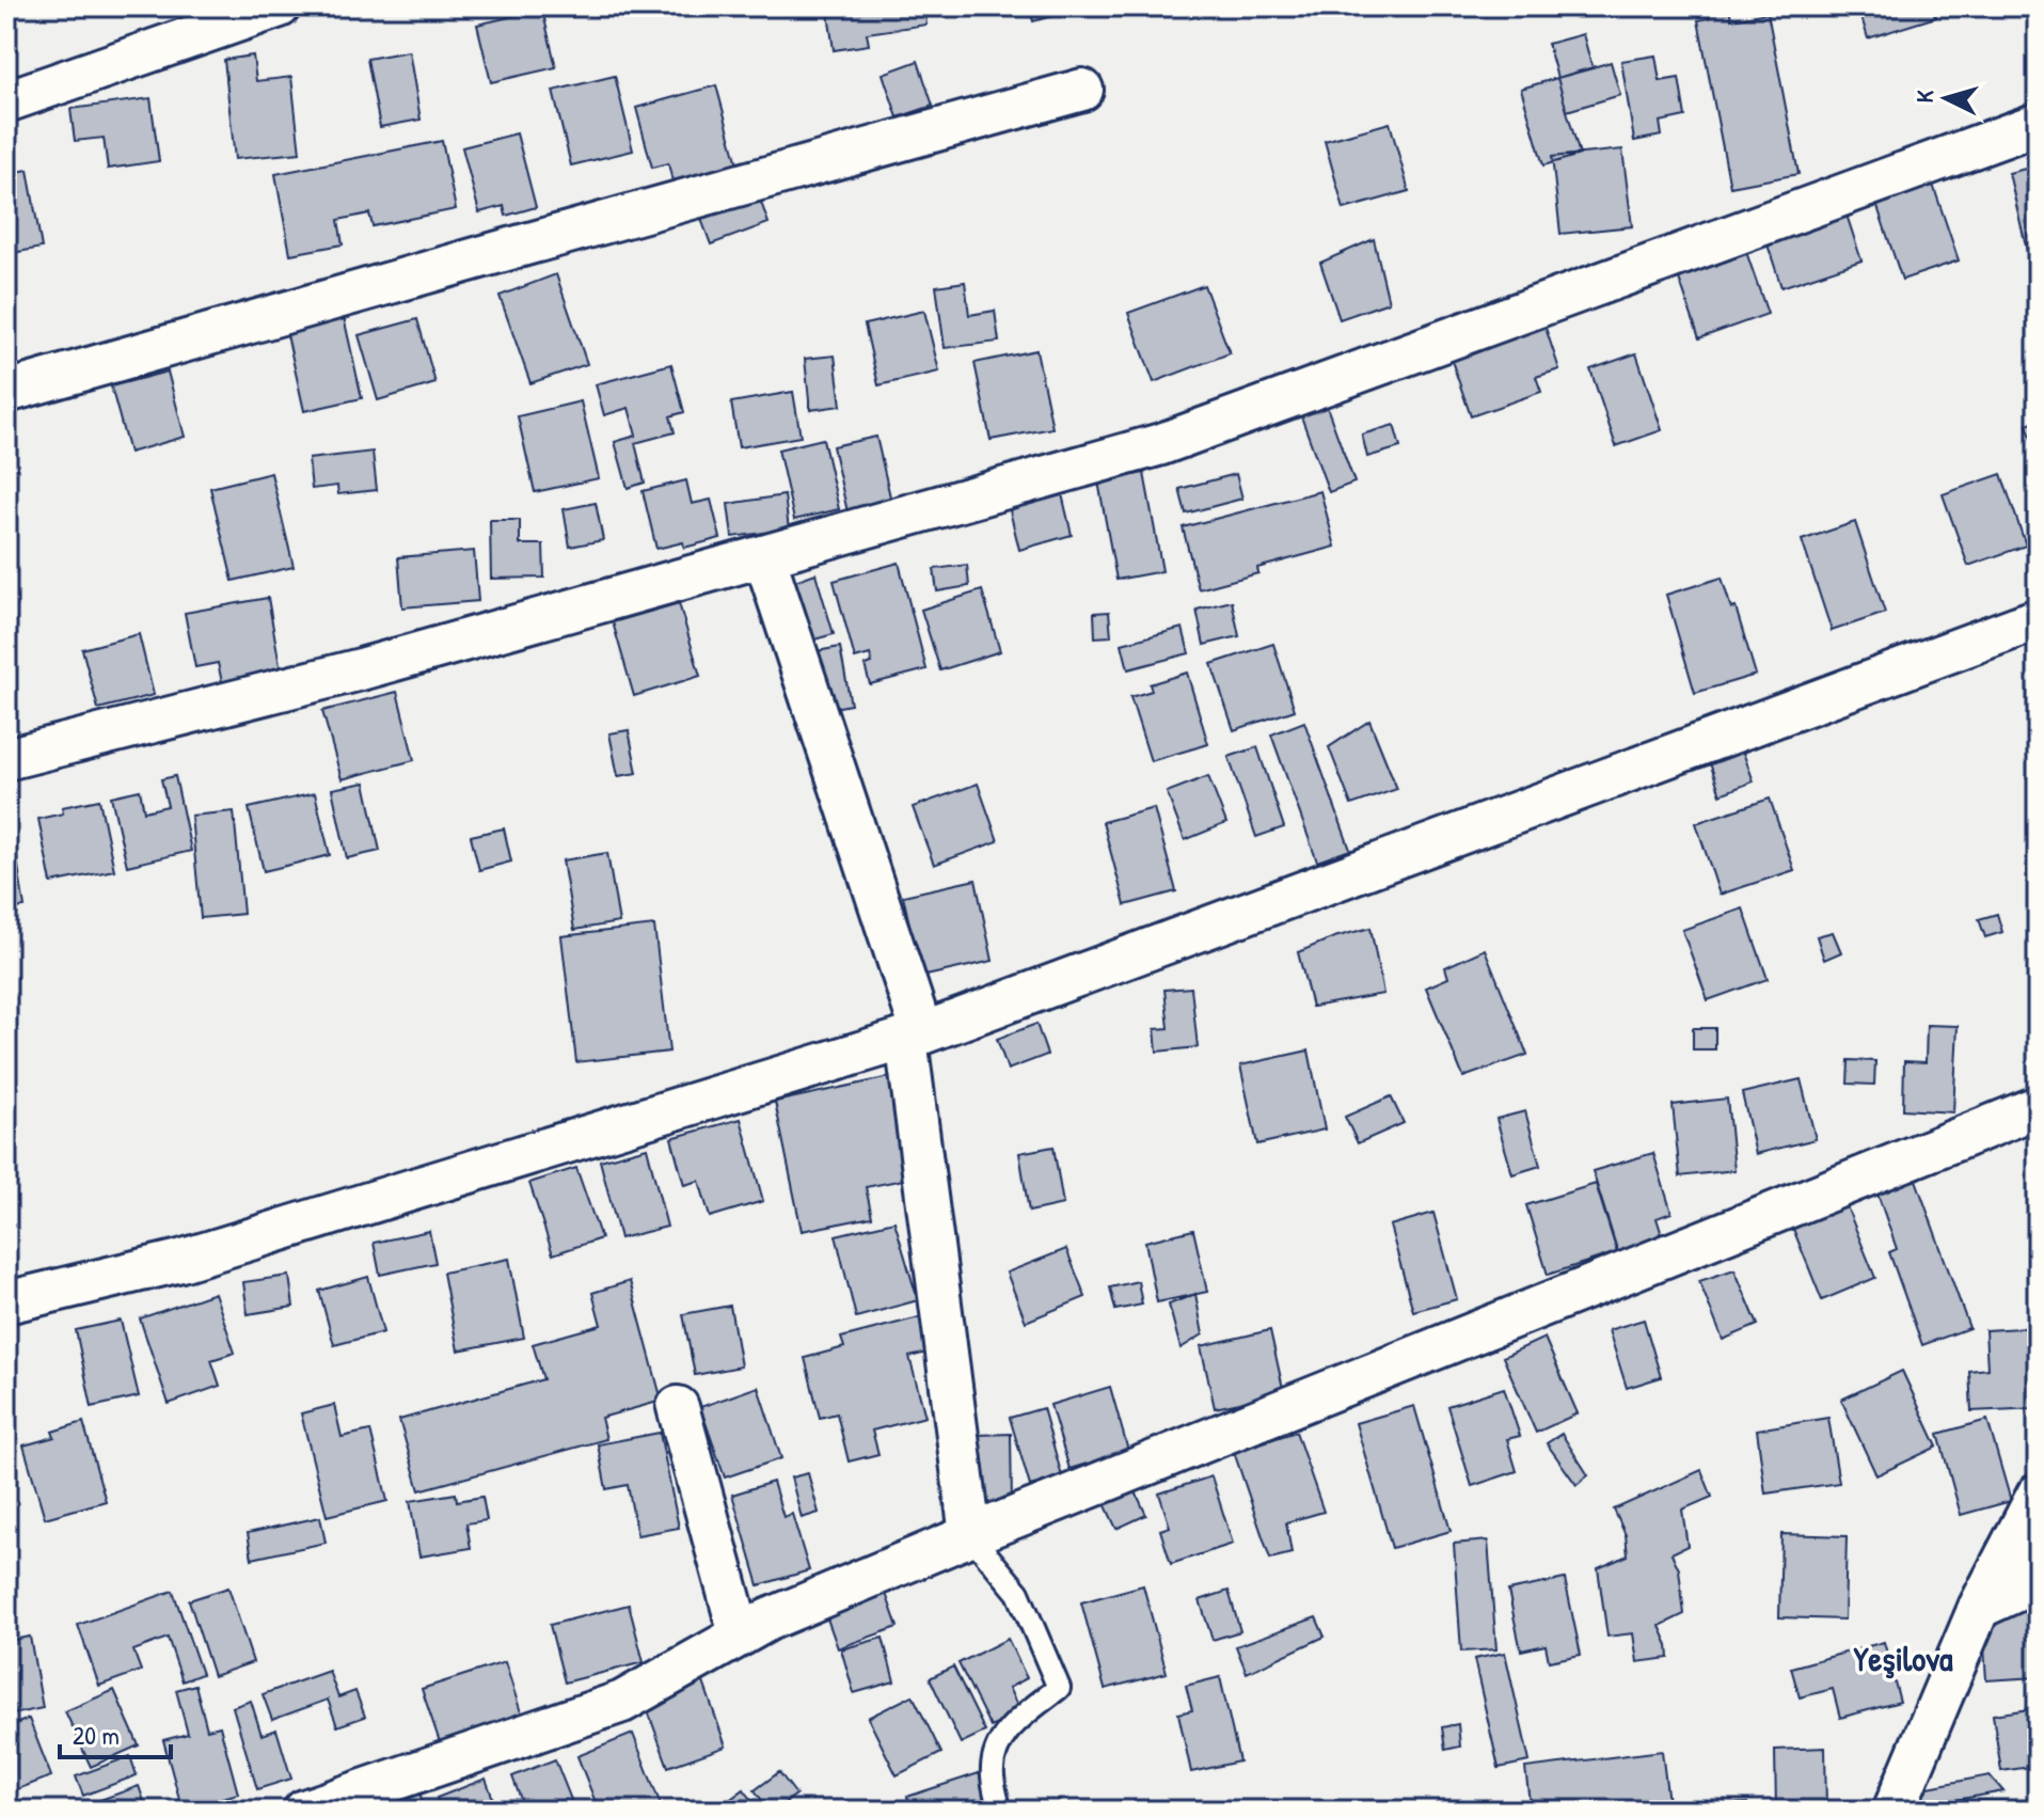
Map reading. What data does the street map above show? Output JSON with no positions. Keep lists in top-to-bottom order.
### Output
{
  "districts": ["Yeşilova"],
  "scale_bar": "20 m",
  "north": "left"
}
